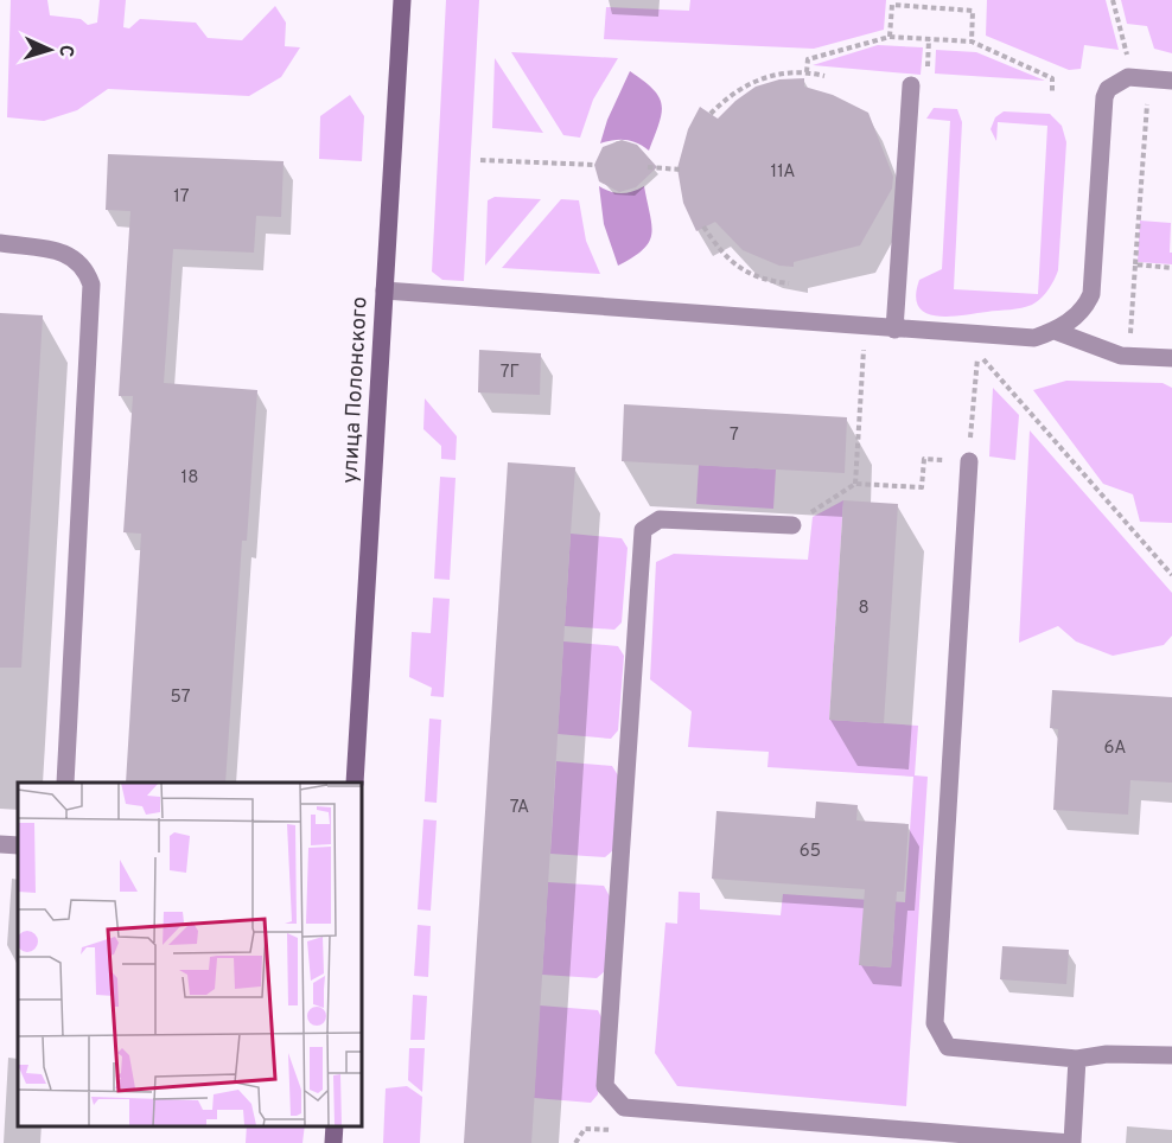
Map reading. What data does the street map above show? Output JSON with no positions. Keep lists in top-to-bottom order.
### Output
{
  "streets": {
    "main road": ["улица Полонского"]
  },
  "house_numbers": [
    "11А",
    "17",
    "7Г",
    "7",
    "18",
    "8",
    "57",
    "6А",
    "7А",
    "65"
  ],
  "north": "right"
}
